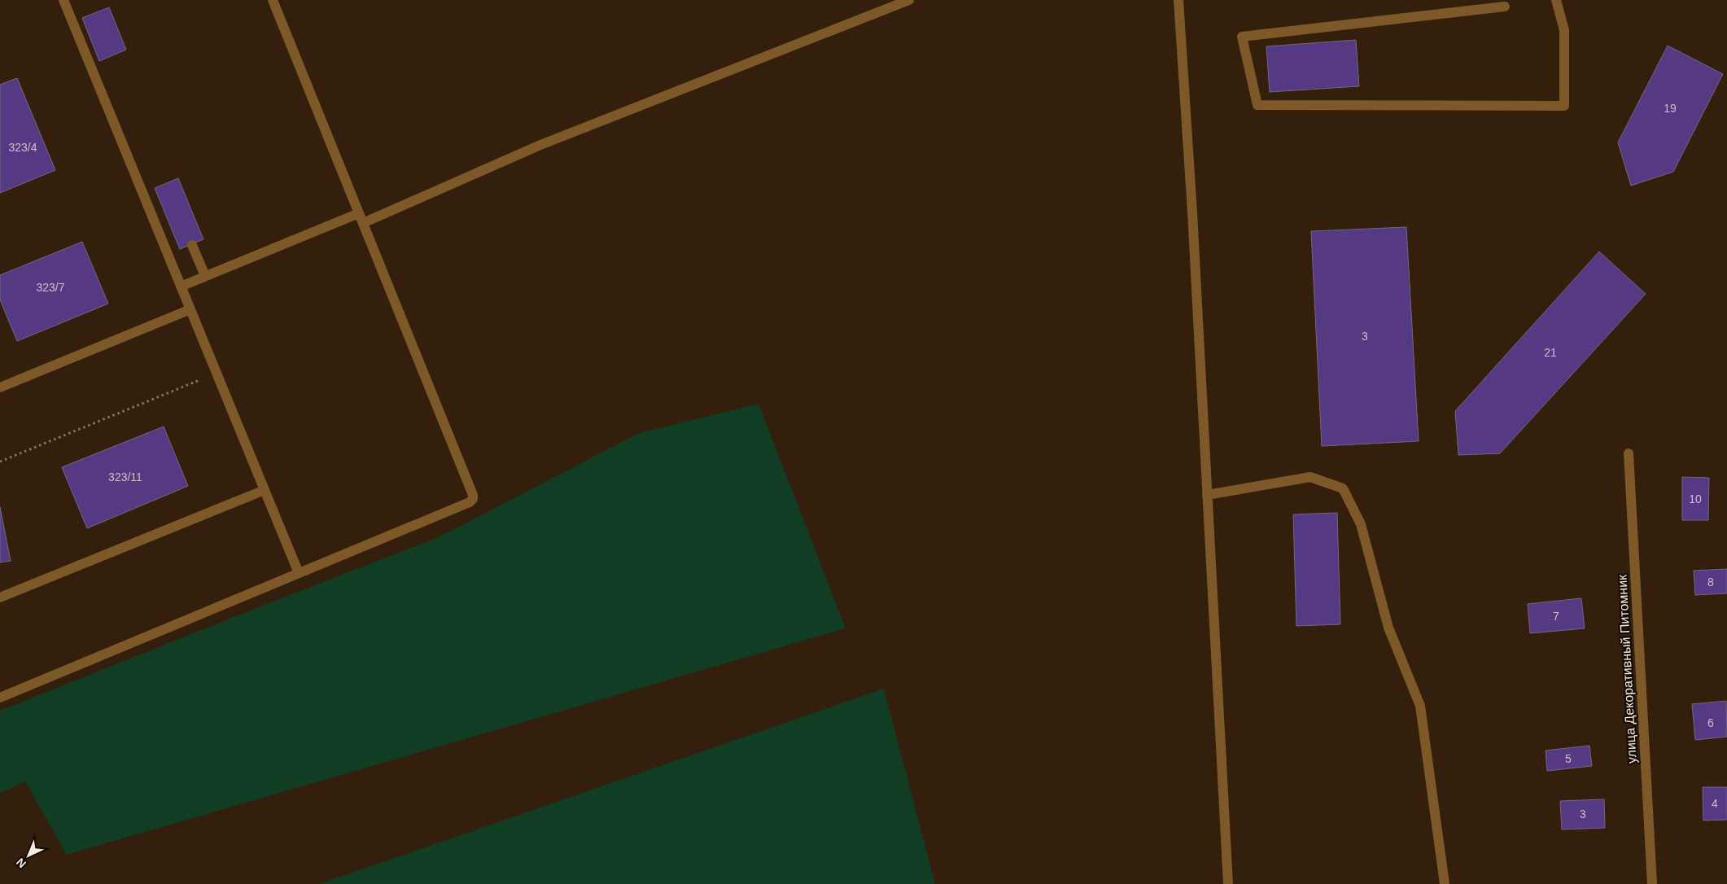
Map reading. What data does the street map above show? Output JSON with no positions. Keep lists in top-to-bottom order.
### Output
{
  "streets": {
    "street": ["улица Декоративный Питомник"]
  },
  "house_numbers": [
    "19",
    "323/4",
    "323/7",
    "3",
    "21",
    "323/11",
    "10",
    "8",
    "7",
    "6",
    "5",
    "4",
    "3"
  ],
  "north": "bottom left"
}
